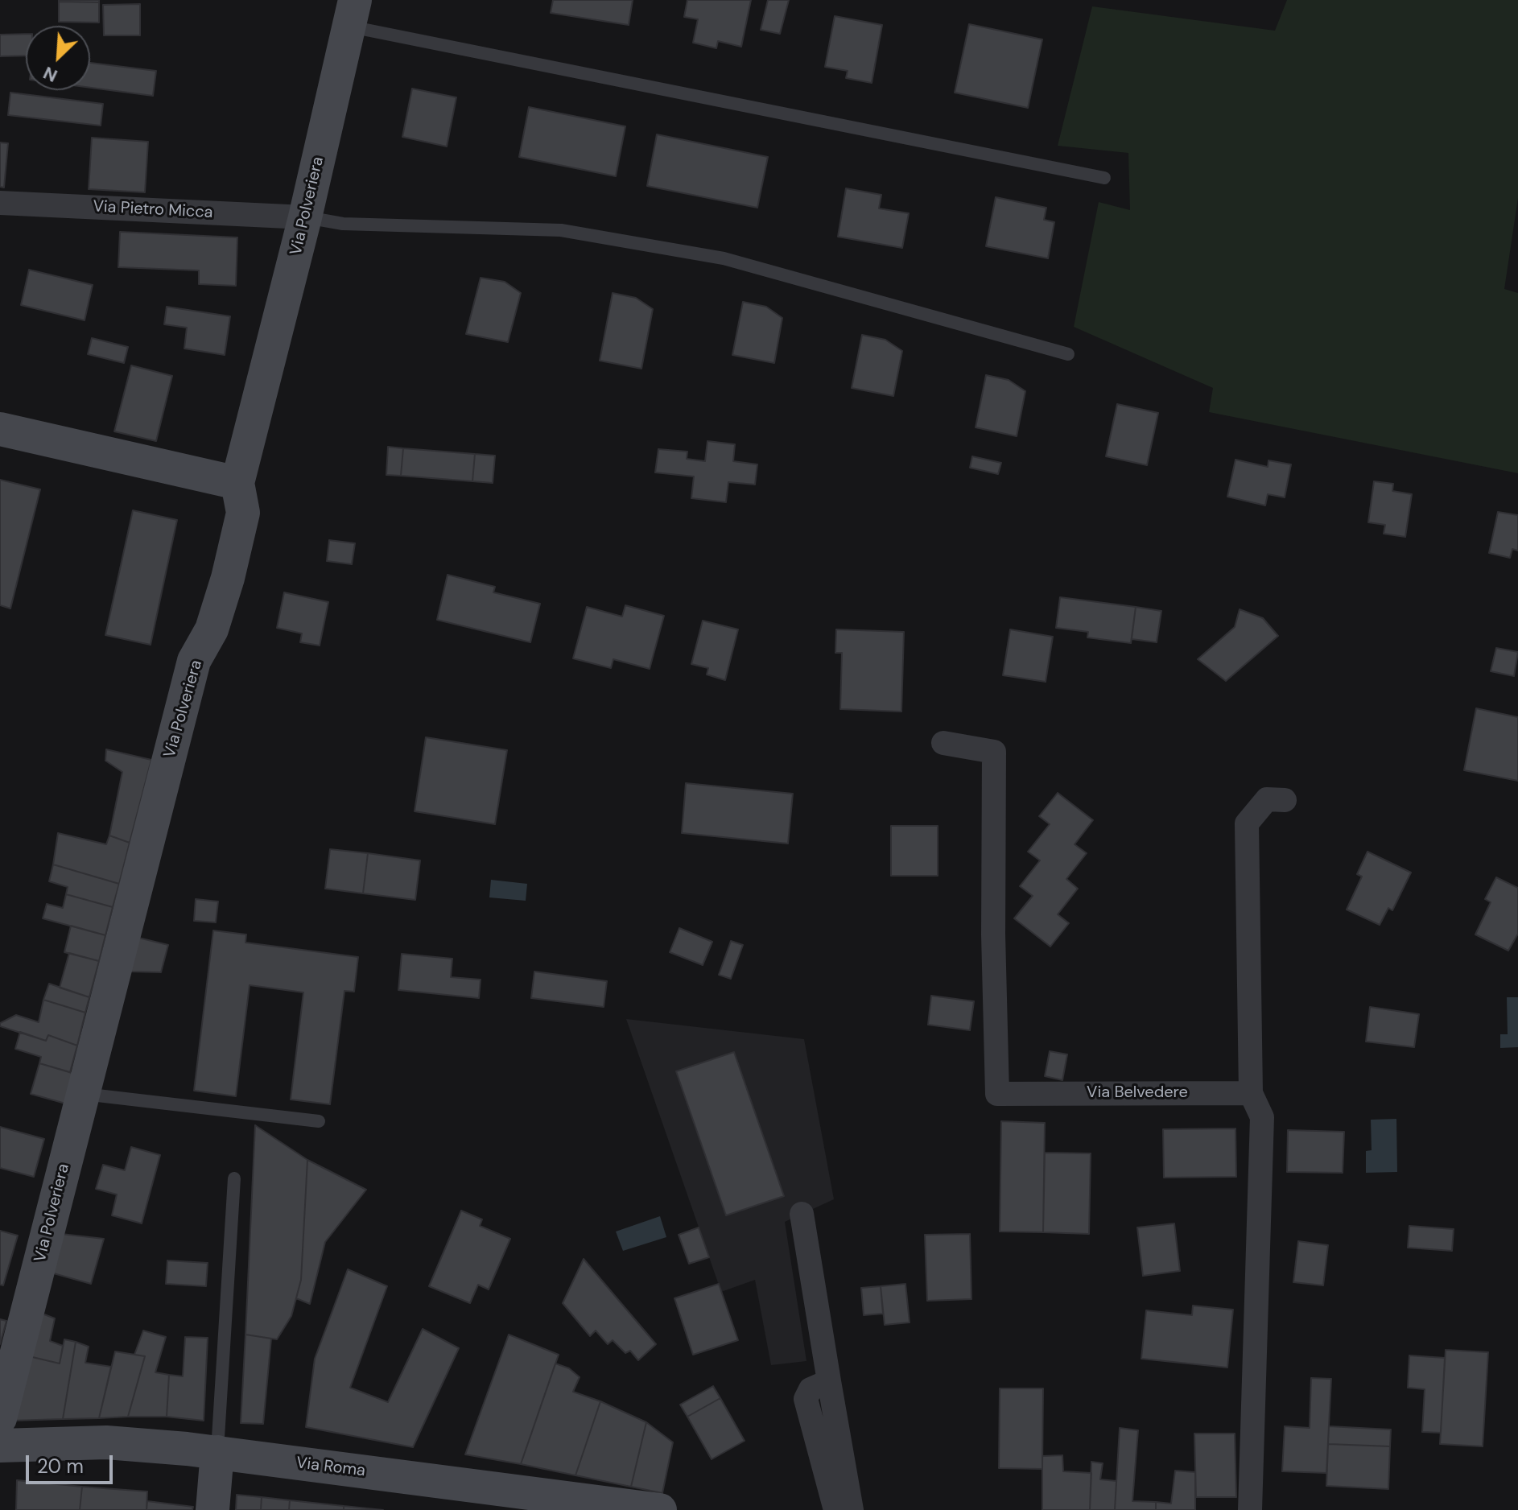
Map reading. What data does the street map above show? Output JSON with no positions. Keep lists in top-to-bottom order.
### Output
{
  "streets": {
    "street": [
      "Via Polveriera",
      "Via Pietro Micca",
      "Via Belvedere",
      "Via Roma"
    ]
  },
  "crossings": [
    ["Via Polveriera", "Via Pietro Micca"]
  ],
  "scale_bar": "20 m",
  "north": "bottom left"
}
